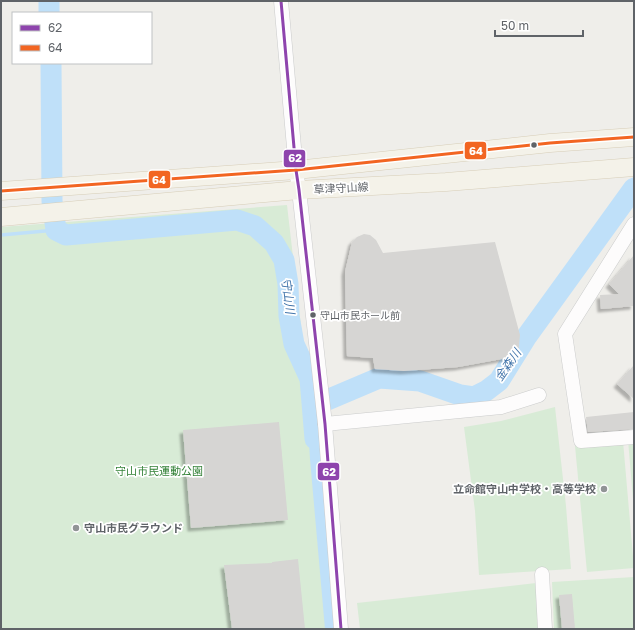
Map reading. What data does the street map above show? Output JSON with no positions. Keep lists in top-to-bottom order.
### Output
{
  "streets": {
    "main road": ["草津守山線"]
  },
  "water": ["守山川", "金森川"],
  "parks": ["守山市民運動公園"],
  "places": ["守山市民ホール前", "立命館守山中学校・高等学校", "守山市民グラウンド"],
  "lines": ["transit line 62", "transit line 64"],
  "legend": ["62", "64"],
  "scale_bar": "50 m"
}
